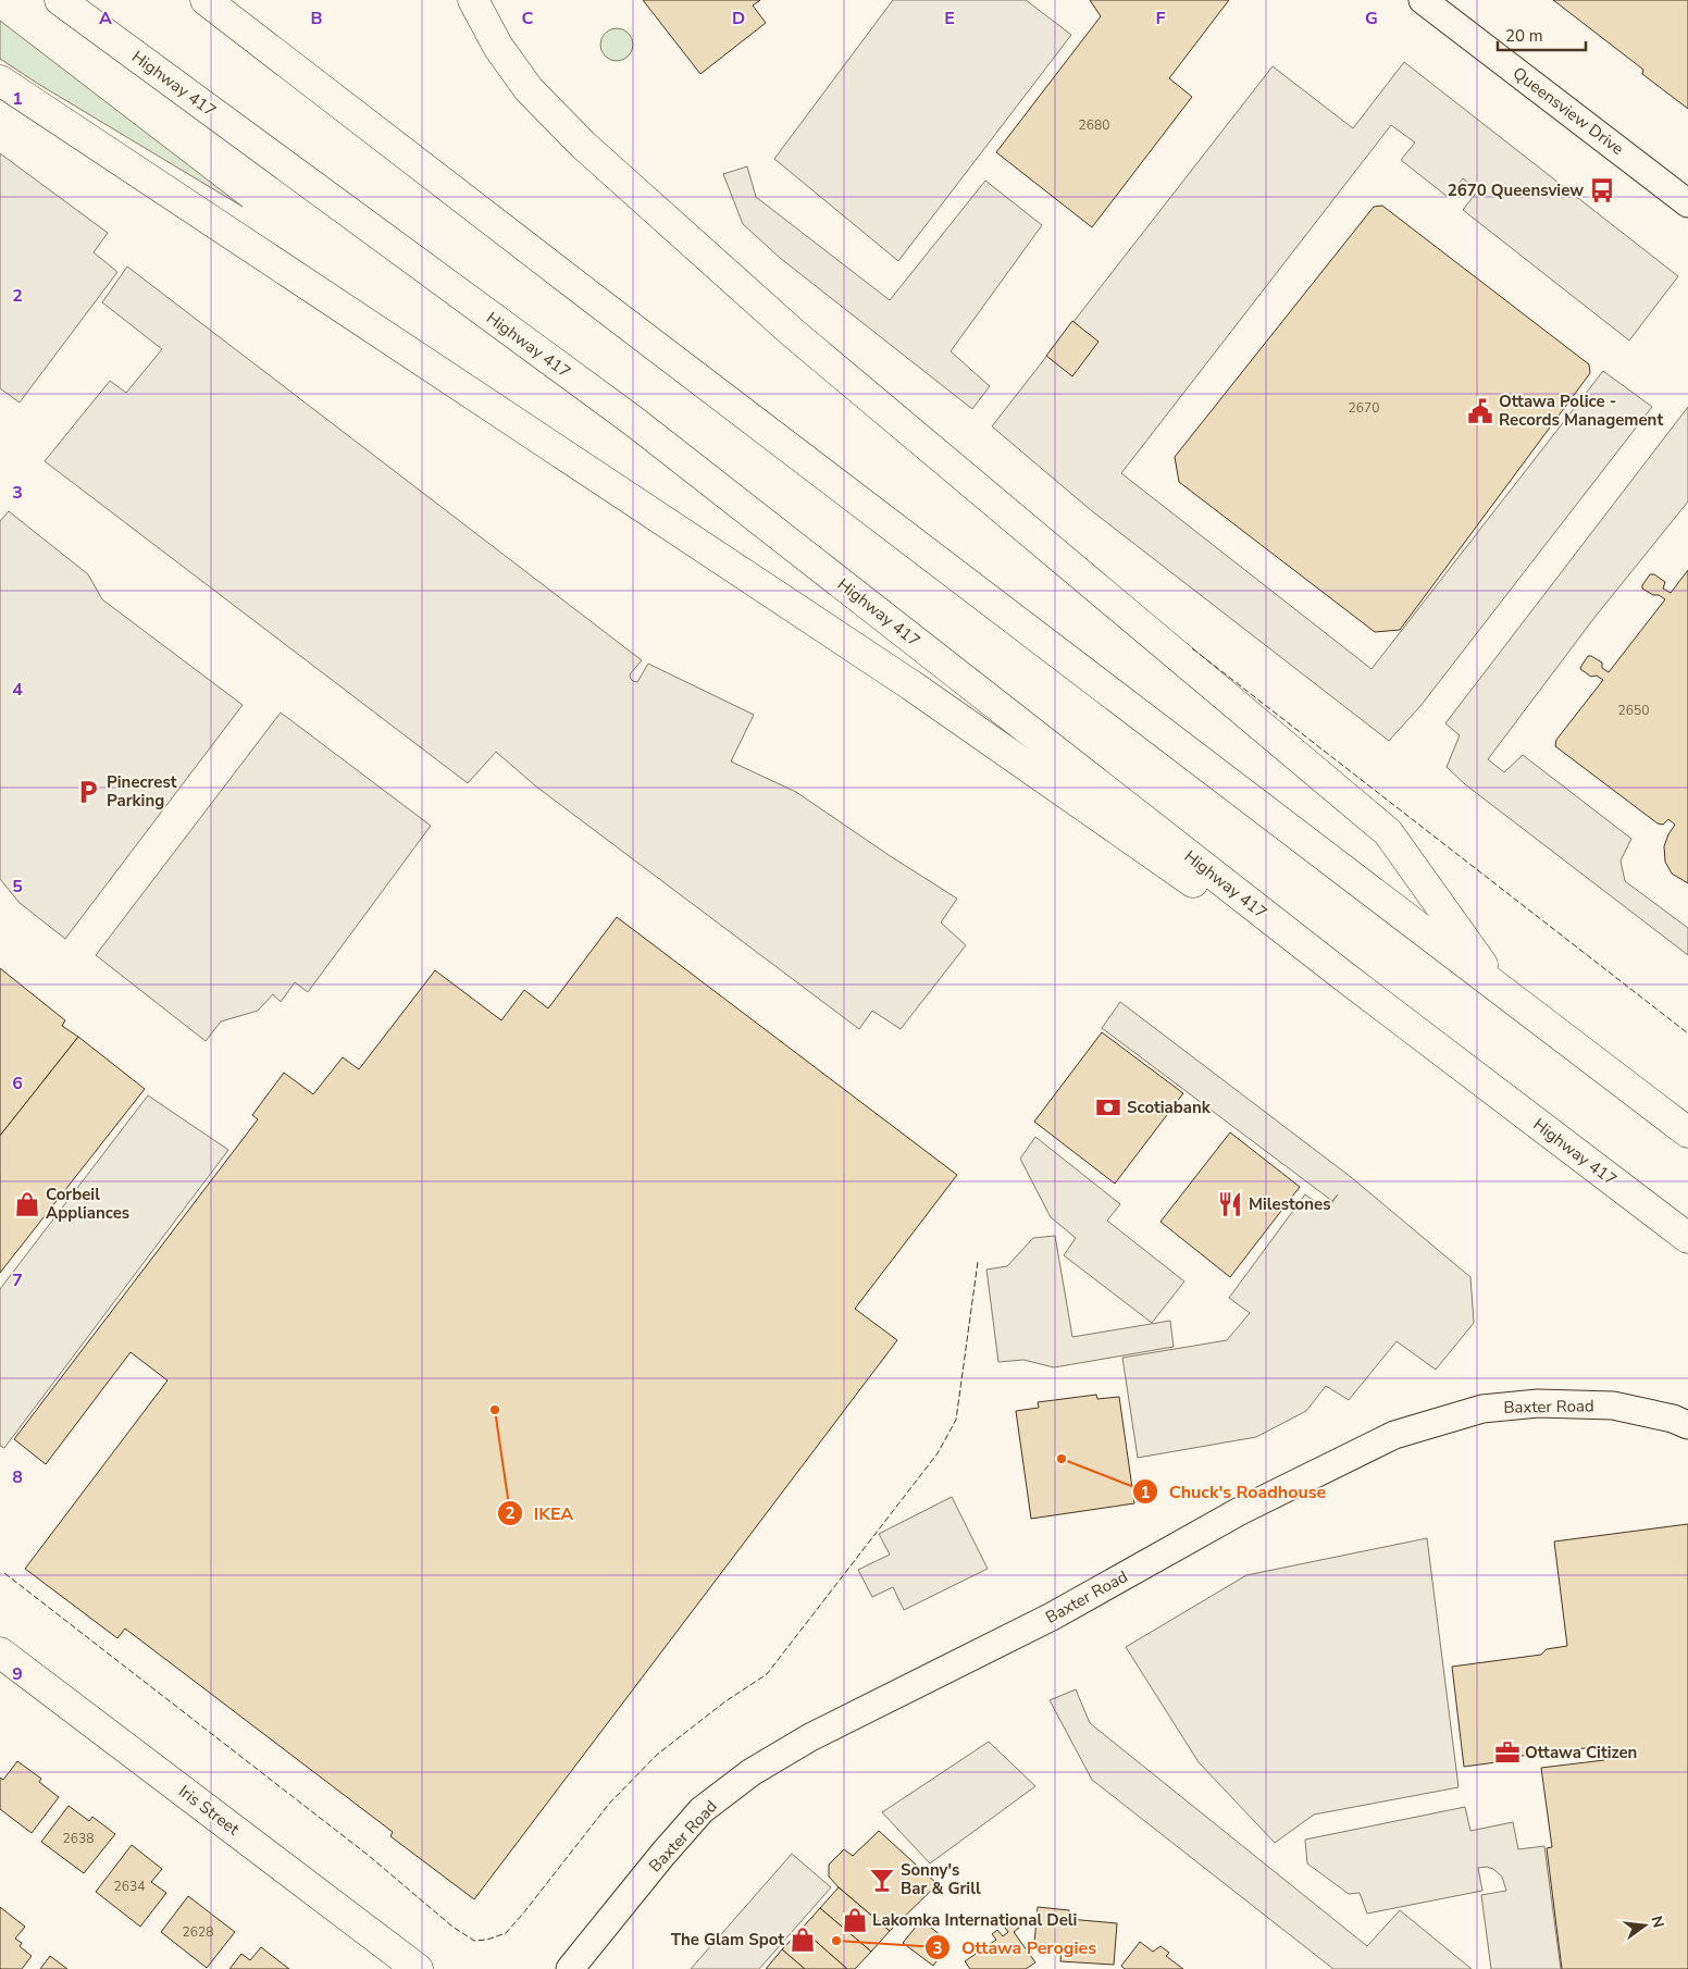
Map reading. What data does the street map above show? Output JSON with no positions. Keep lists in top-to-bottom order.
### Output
{
  "streets": {
    "main road": ["Highway 417", "Iris Street"],
    "street": ["Queensview Drive", "Baxter Road"]
  },
  "places": {
    "bus stop": ["2670 Queensview"],
    "public building": ["Ottawa Police - Records Management"],
    "parking": ["Pinecrest Parking"],
    "bank": ["Scotiabank"],
    "shop": ["Corbeil Appliances", "Lakomka International Deli", "The Glam Spot"],
    "restaurant": ["Milestones"],
    "other": ["IKEA", "Chuck's Roadhouse", "Ottawa Perogies"],
    "office": ["Ottawa Citizen"],
    "bar": ["Sonny's Bar & Grill"]
  },
  "house_numbers": [
    "2680",
    "2670",
    "2650",
    "2638",
    "2634",
    "2628"
  ],
  "scale_bar": "20 m",
  "north": "right",
  "grid": {
    "columns": [
      "A",
      "B",
      "C",
      "D",
      "E",
      "F",
      "G"
    ],
    "rows": [
      "1",
      "2",
      "3",
      "4",
      "5",
      "6",
      "7",
      "8",
      "9"
    ]
  }
}
